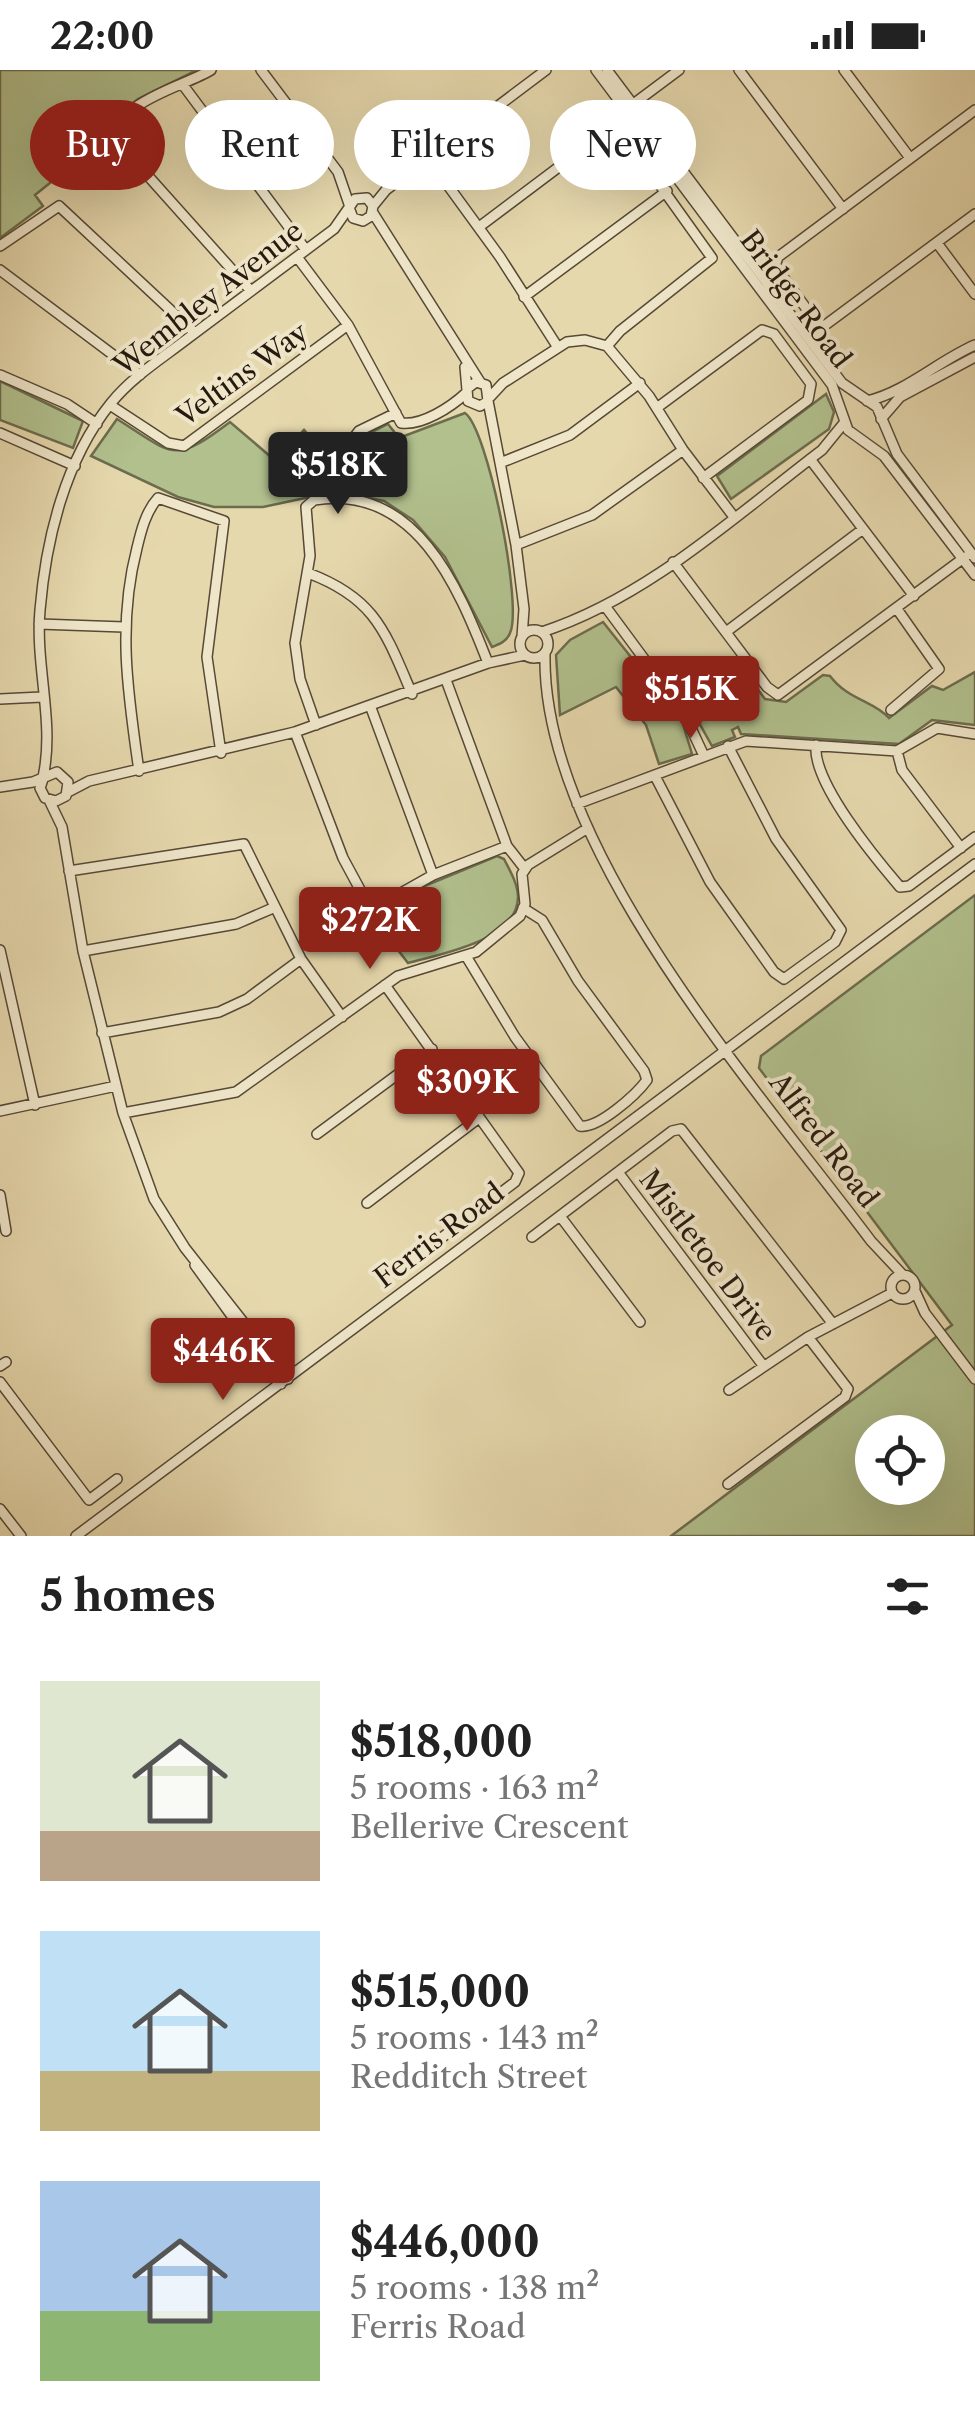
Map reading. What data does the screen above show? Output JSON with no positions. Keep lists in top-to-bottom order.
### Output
{
  "streets": {
    "street": [
      "Wembley Avenue",
      "Bridge Road",
      "Veltins Way",
      "Alfred Road",
      "Ferris Road",
      "Mistletoe Drive"
    ]
  },
  "crossings": [
    ["Wembley Avenue", "Veltins Way"],
    ["Alfred Road", "Ferris Road"]
  ],
  "page": {
    "status": "22:00",
    "chip": [
      "Buy",
      "Rent",
      "Filters",
      "New"
    ],
    "price": [
      "$518K",
      "$515K",
      "$272K",
      "$309K",
      "$446K"
    ],
    "heading": "5 homes",
    "list": [
      {
        "name": "$518,000",
        "note": "5 rooms · 163 m² · Bellerive Crescent"
      },
      {
        "name": "$515,000",
        "note": "5 rooms · 143 m² · Redditch Street"
      },
      {
        "name": "$446,000",
        "note": "5 rooms · 138 m² · Ferris Road"
      }
    ]
  }
}
